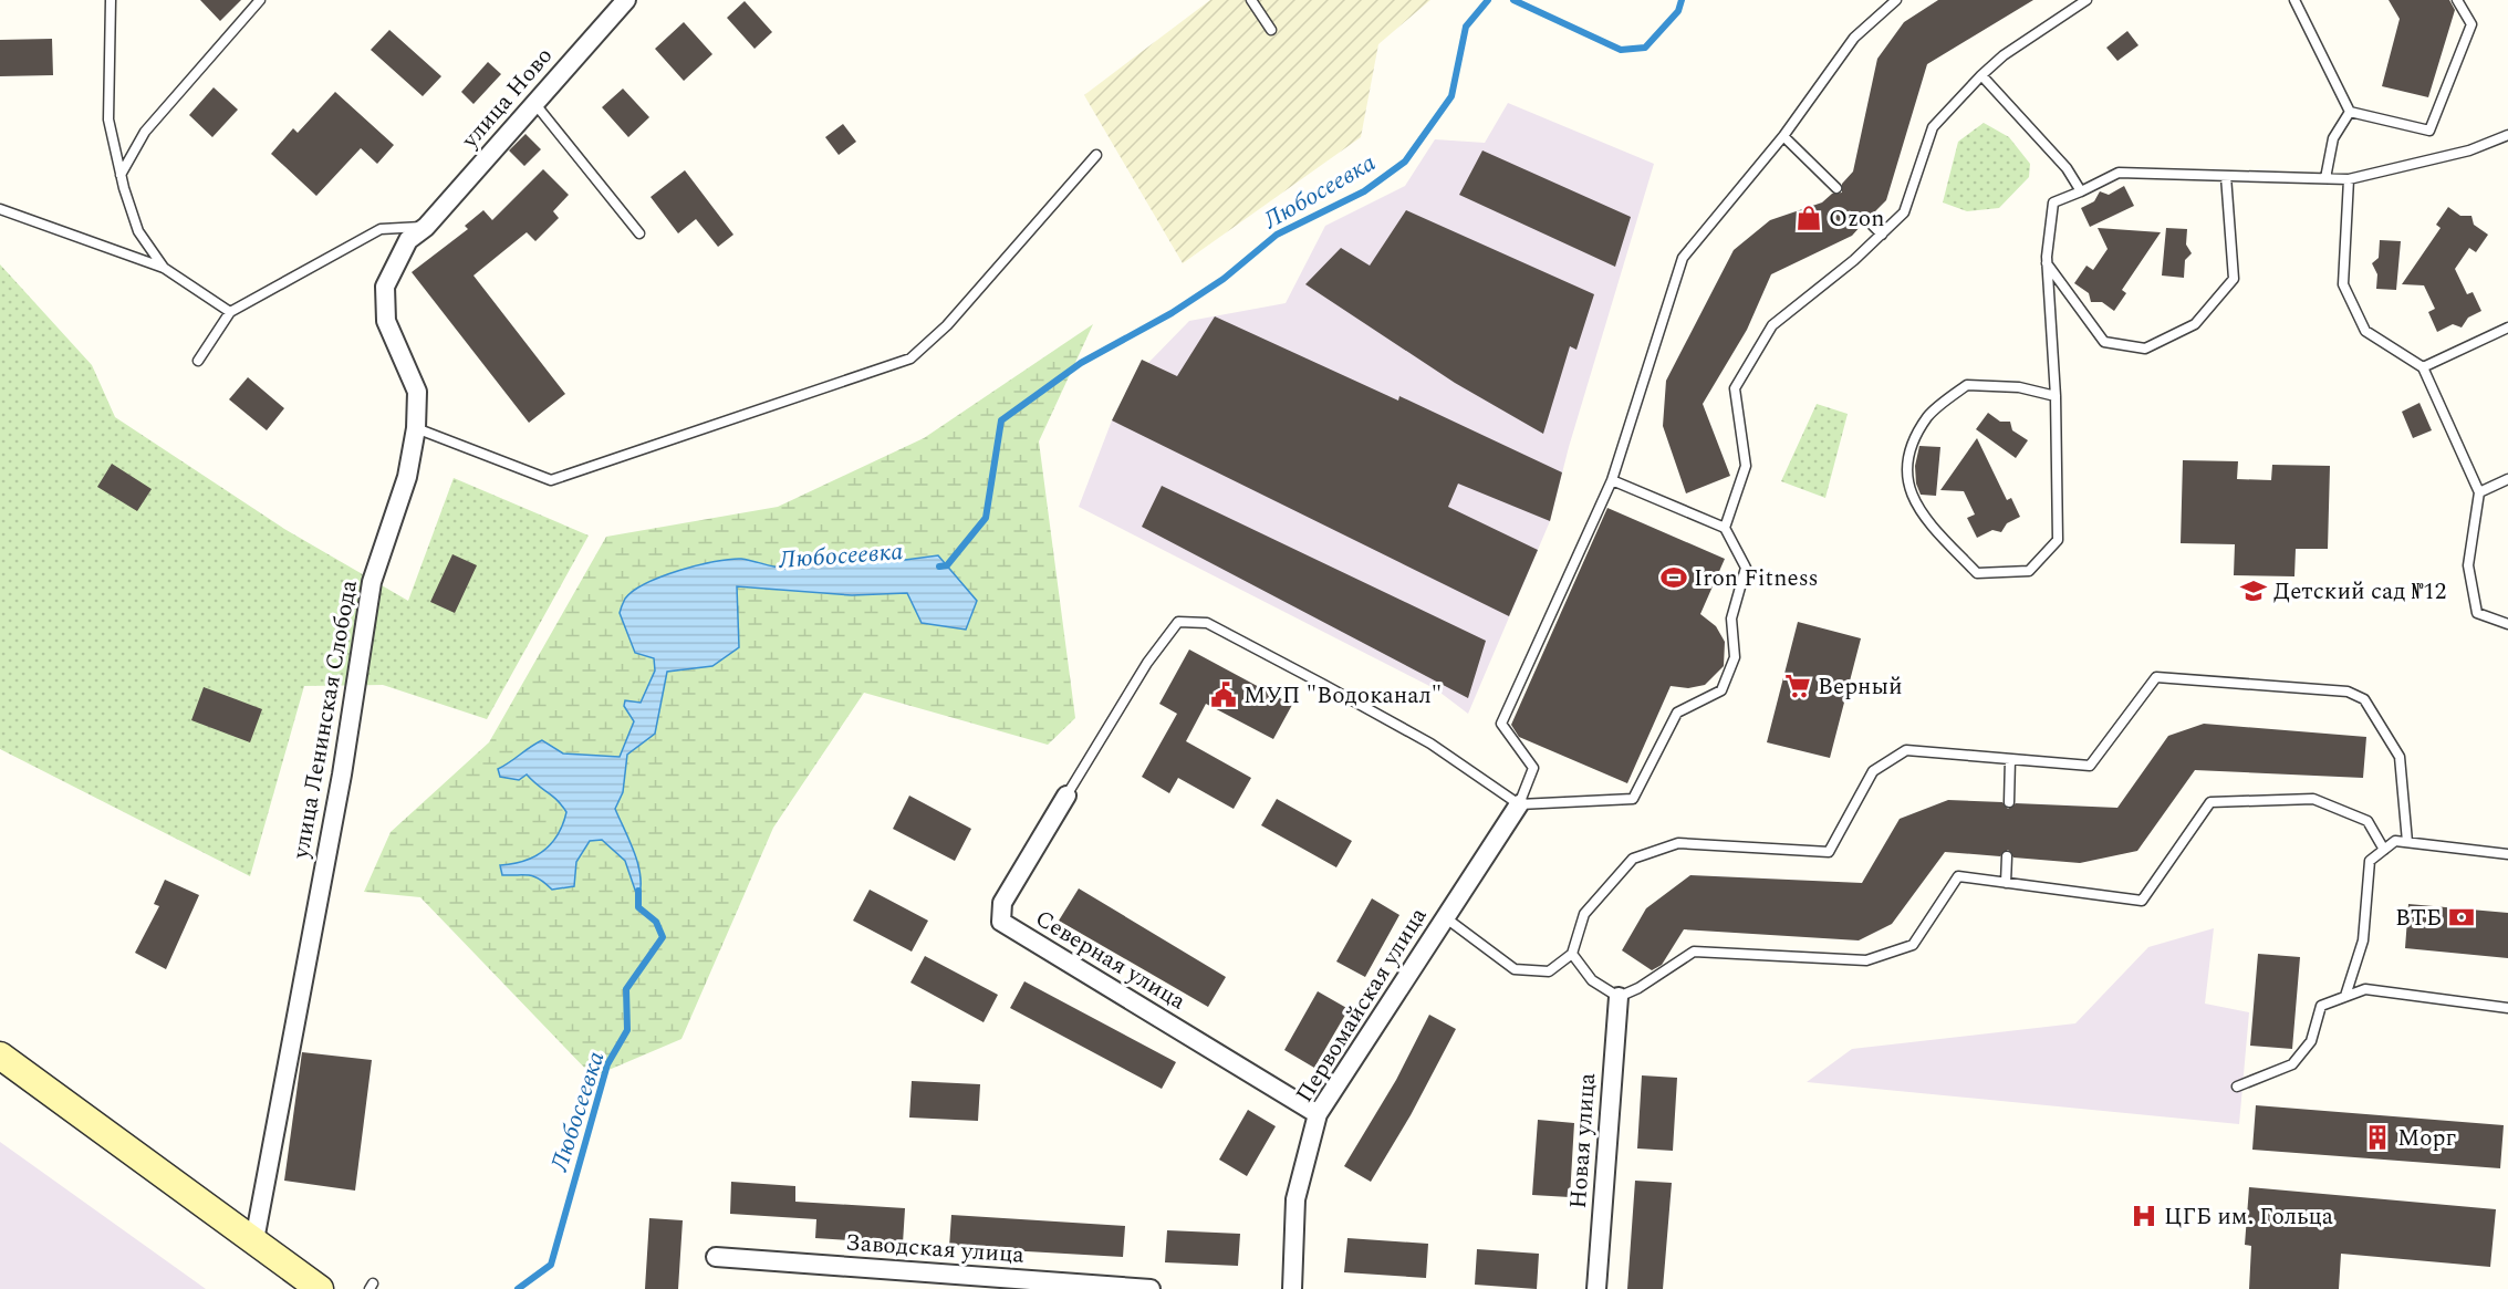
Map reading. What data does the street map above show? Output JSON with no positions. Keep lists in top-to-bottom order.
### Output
{
  "streets": {
    "street": [
      "улица Ново",
      "улица Ленинская Слобода",
      "Северная улица",
      "Первомайская улица",
      "Новая улица",
      "Заводская улица"
    ]
  },
  "crossings": [
    ["улица Ново", "улица Ленинская Слобода"],
    ["Северная улица", "Первомайская улица"]
  ],
  "water": ["Любосеевка"],
  "places": {
    "shop": ["Ozon"],
    "sports": ["Iron Fitness"],
    "school or university": ["Детский сад №12"],
    "supermarket": ["Верный"],
    "public building": ["МУП \"Водоканал\""],
    "bank": ["ВТБ"],
    "building": ["Морг"],
    "hospital": ["ЦГБ им. Гольца"]
  }
}
